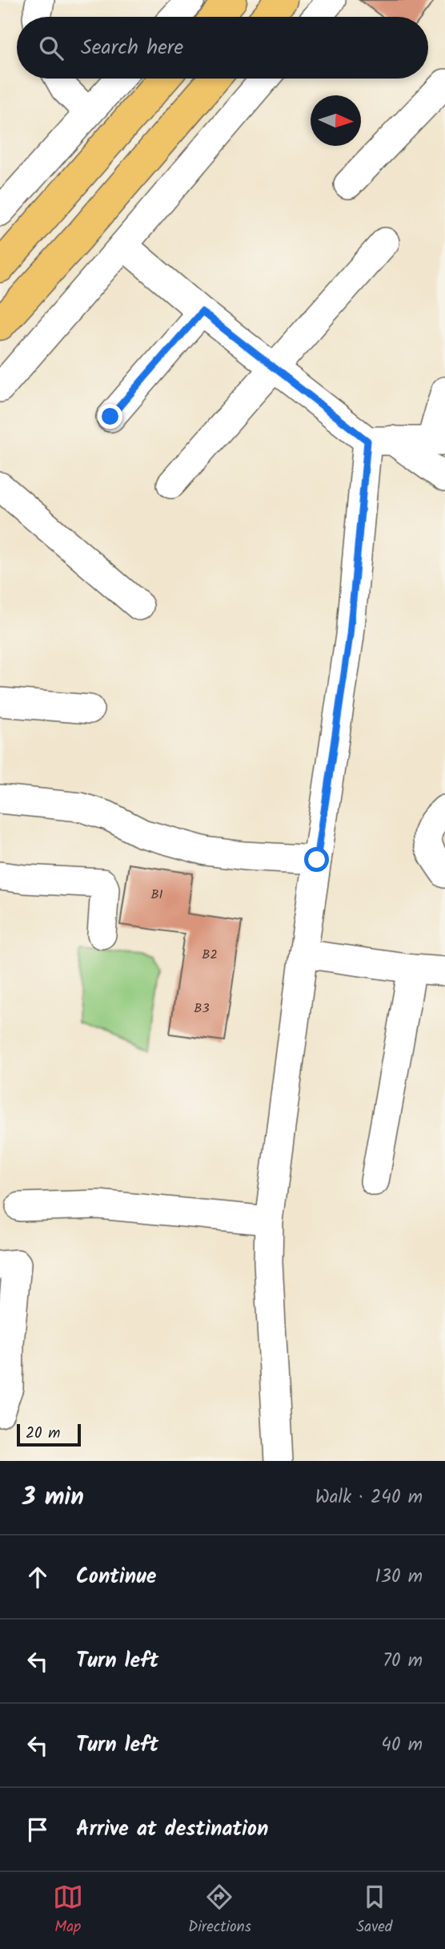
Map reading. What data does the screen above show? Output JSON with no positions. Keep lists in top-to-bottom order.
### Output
{
  "house_numbers": ["B1", "B2", "B3"],
  "scale_bar": "20 m",
  "north": "right",
  "page": {
    "search": "Search here",
    "scale": "20 m",
    "heading": ["3 min", "Walk · 240 m"],
    "list": [
      ["Continue", "130 m"],
      ["Turn left", "70 m"],
      ["Turn left", "40 m"],
      "Arrive at destination"
    ],
    "nav": ["Map", "Directions", "Saved"]
  }
}
